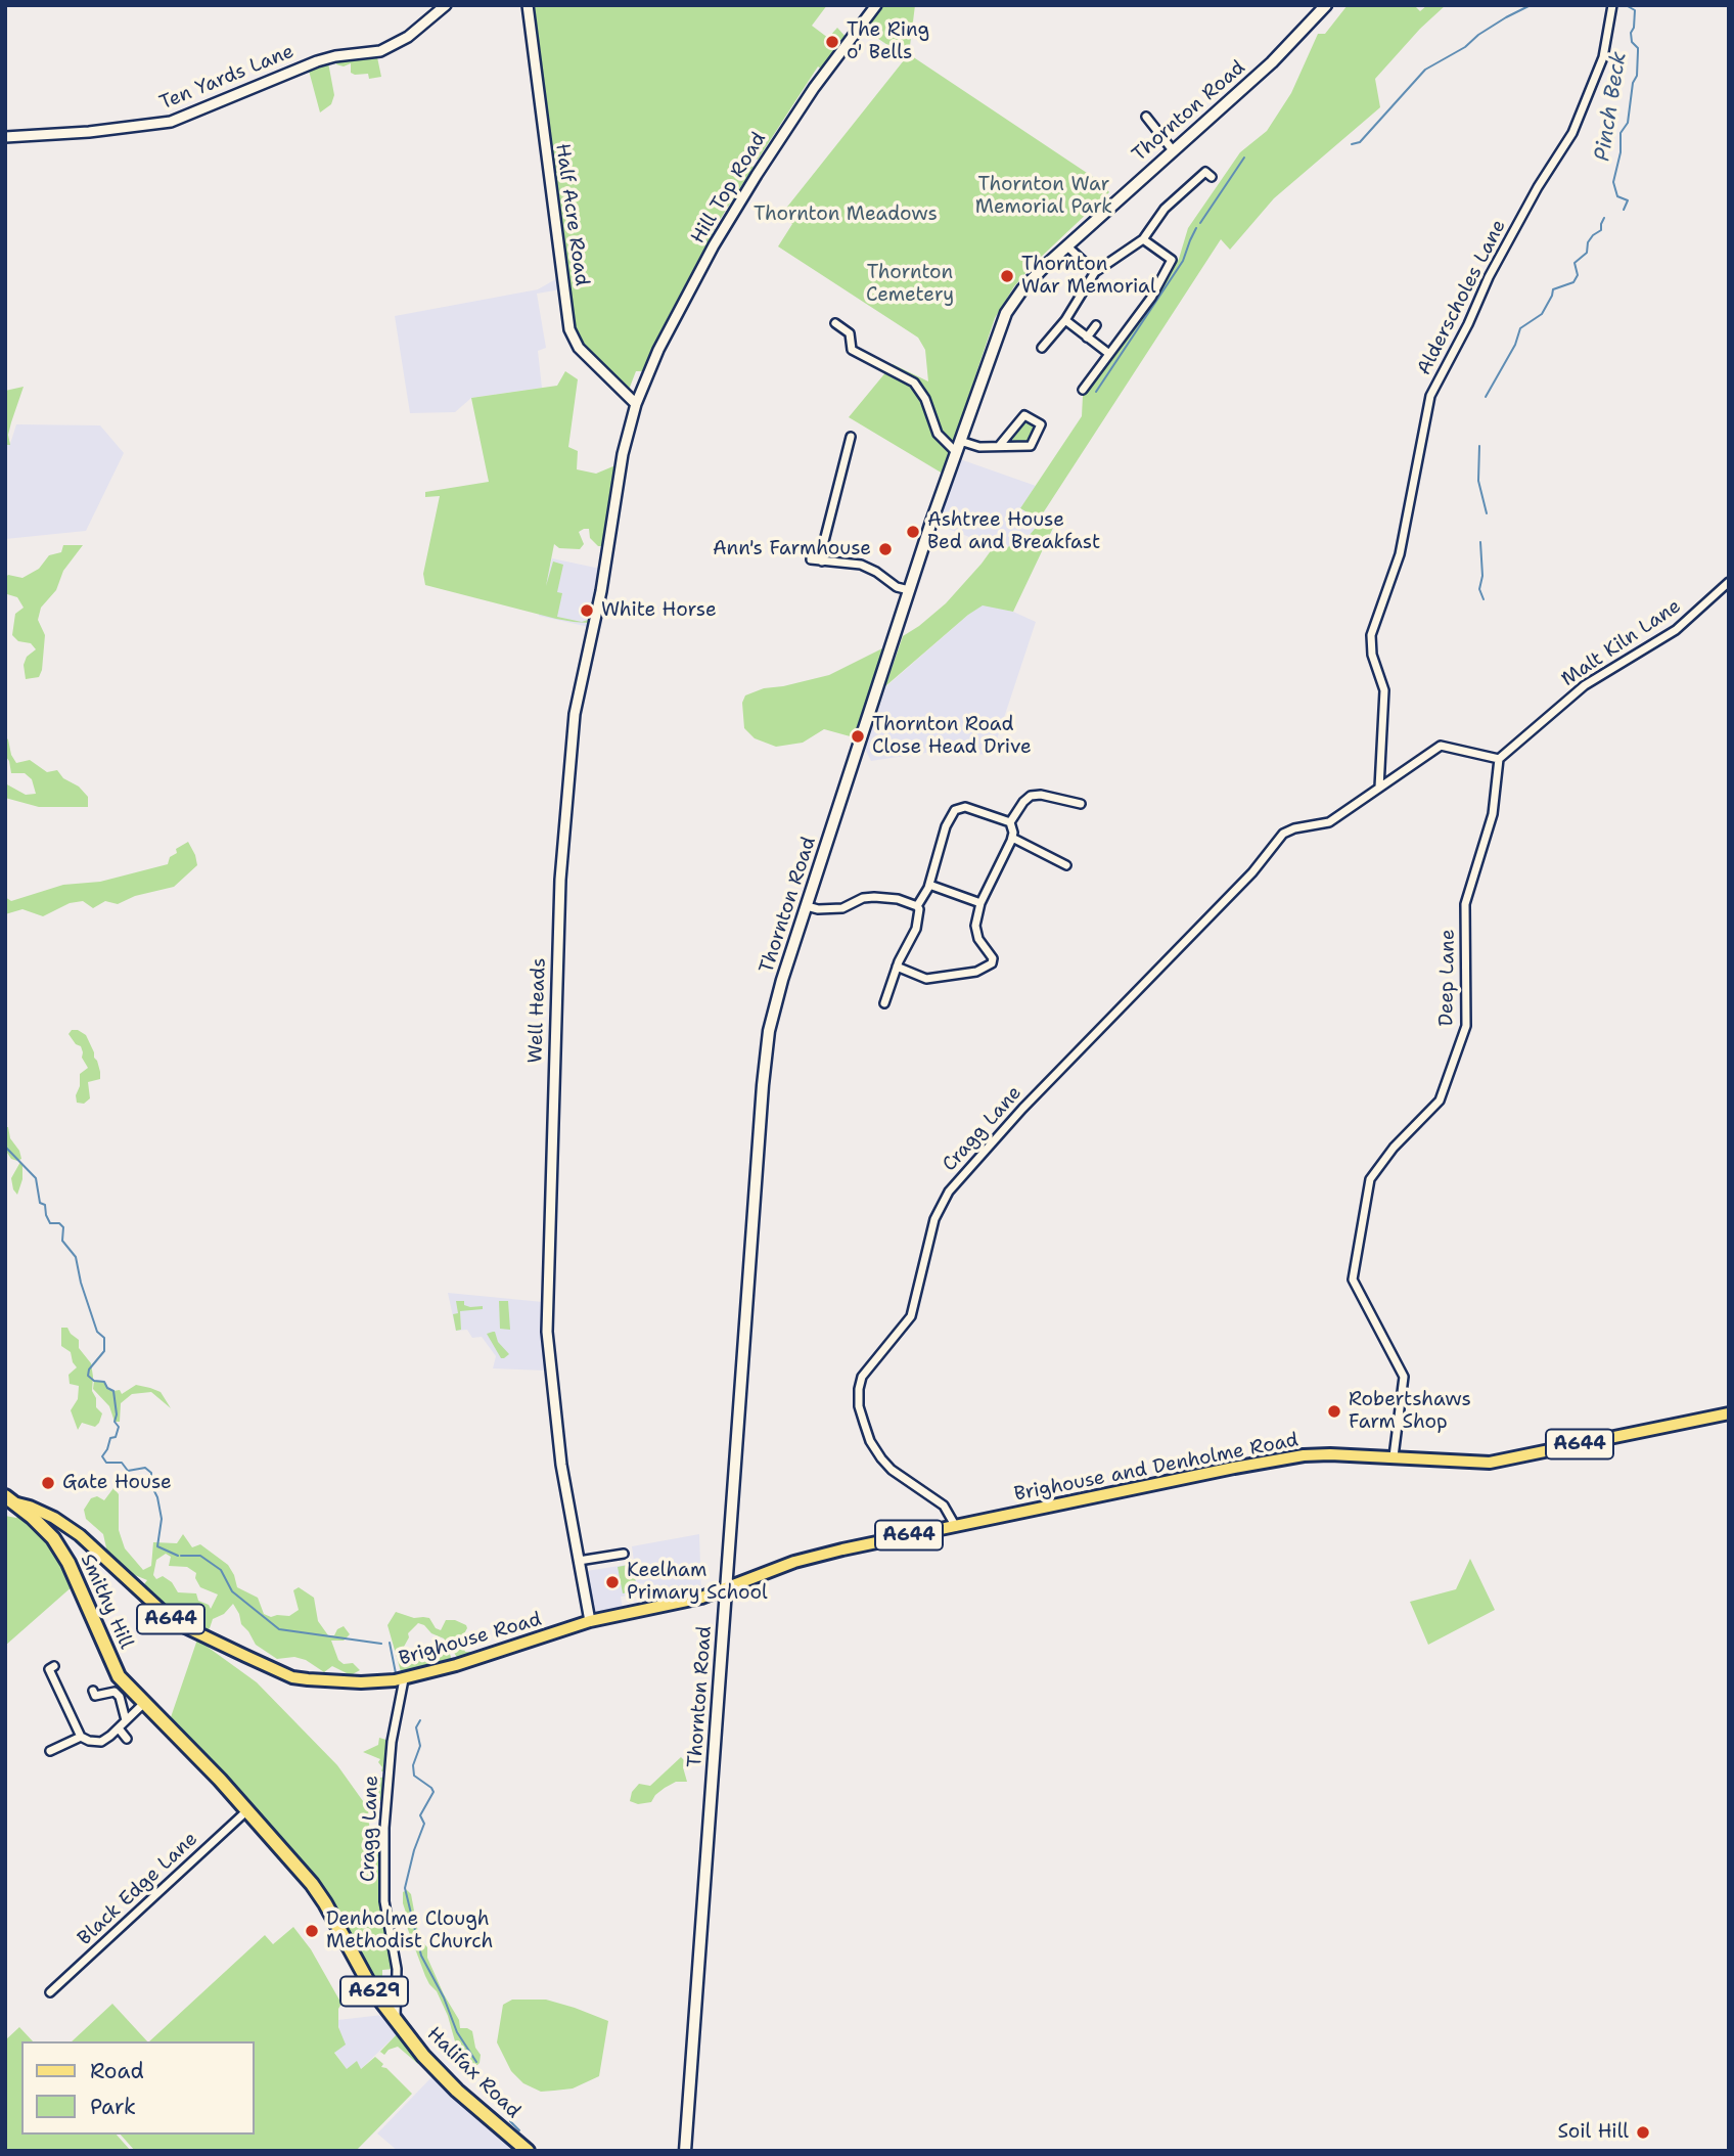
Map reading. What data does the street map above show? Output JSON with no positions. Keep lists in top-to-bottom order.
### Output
{
  "streets": {
    "highway": ["Smithy Hill", "A629", "Halifax Road"],
    "main road": [
      "Thornton Road",
      "A644",
      "Brighouse and Denholme Road",
      "Brighouse Road"
    ],
    "street": [
      "Ten Yards Lane",
      "Hill Top Road",
      "Half Acre Road",
      "Alderscholes Lane",
      "Malt Kiln Lane",
      "Deep Lane",
      "Well Heads",
      "Cragg Lane",
      "Black Edge Lane"
    ]
  },
  "crossings": [
    ["Thornton Road", "Brighouse and Denholme Road"],
    ["Thornton Road", "Brighouse Road"],
    ["Hill Top Road", "Half Acre Road"],
    ["Hill Top Road", "Well Heads"],
    ["Half Acre Road", "Well Heads"],
    ["Alderscholes Lane", "Cragg Lane"],
    ["Malt Kiln Lane", "Deep Lane"],
    ["Deep Lane", "Brighouse and Denholme Road"],
    ["Well Heads", "Brighouse Road"],
    ["Cragg Lane", "Brighouse and Denholme Road"],
    ["Cragg Lane", "Brighouse Road"],
    ["Cragg Lane", "Halifax Road"],
    ["Brighouse and Denholme Road", "Brighouse Road"],
    ["Smithy Hill", "Brighouse Road"],
    ["Smithy Hill", "Black Edge Lane"],
    ["Smithy Hill", "Halifax Road"],
    ["Black Edge Lane", "Halifax Road"]
  ],
  "water": ["Pinch Beck"],
  "parks": ["Thornton War Memorial Park", "Thornton Meadows", "Thornton Cemetery"],
  "places": [
    "The Ring o' Bells",
    "Thornton War Memorial",
    "Ashtree House Bed and Breakfast",
    "Ann's Farmhouse",
    "White Horse",
    "Thornton Road Close Head Drive",
    "Robertshaws Farm Shop",
    "Gate House",
    "Keelham Primary School",
    "Denholme Clough Methodist Church",
    "Soil Hill"
  ],
  "legend": ["Road", "Park"]
}
